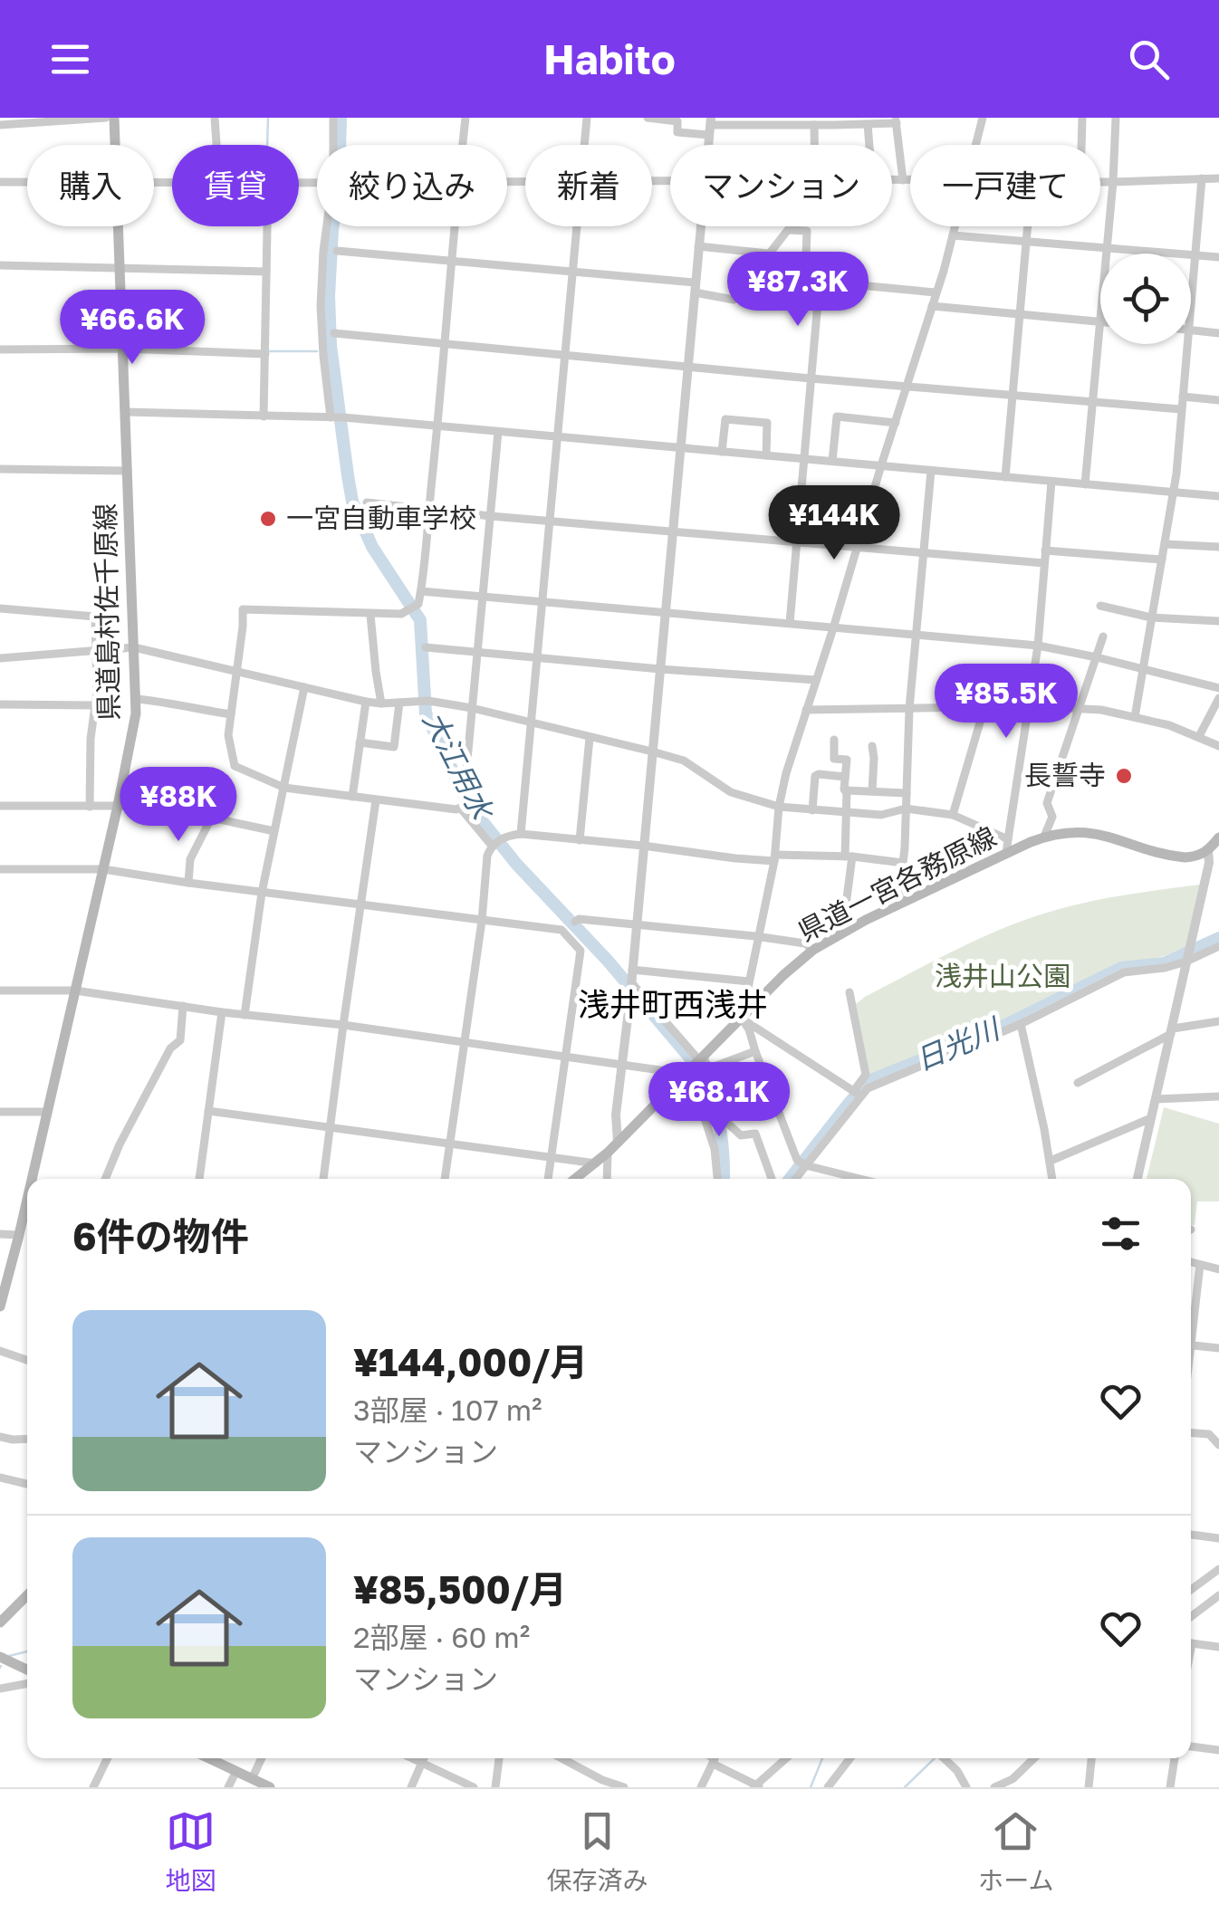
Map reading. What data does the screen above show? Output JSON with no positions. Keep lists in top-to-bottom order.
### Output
{
  "streets": {
    "main road": ["県道島村佐千原線", "県道一宮各務原線"]
  },
  "districts": ["浅井町西浅井"],
  "water": ["大江用水", "日光川"],
  "parks": ["浅井山公園"],
  "places": ["一宮自動車学校", "長誓寺"],
  "page": {
    "header": "Habito",
    "chip": [
      "購入",
      "賃貸",
      "絞り込み",
      "新着",
      "マンション",
      "一戸建て"
    ],
    "price": [
      "¥87.3K",
      "¥66.6K",
      "¥144K",
      "¥85.5K",
      "¥88K",
      "¥68.1K"
    ],
    "heading": "6件の物件",
    "list": [
      {
        "name": "¥144,000/月",
        "note": "3部屋 · 107 m² · マンション"
      },
      {
        "name": "¥85,500/月",
        "note": "2部屋 · 60 m² · マンション"
      }
    ],
    "tabs": ["地図", "保存済み", "ホーム"]
  }
}
